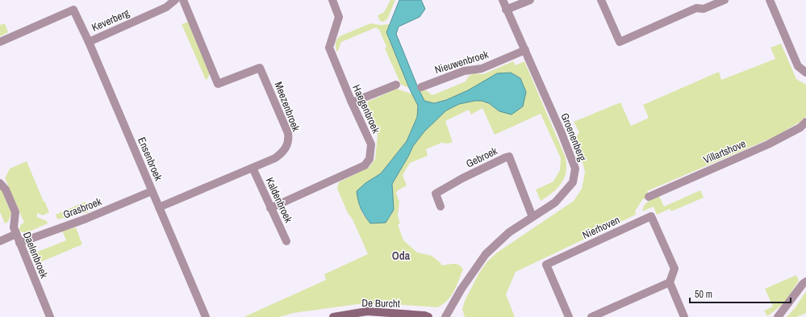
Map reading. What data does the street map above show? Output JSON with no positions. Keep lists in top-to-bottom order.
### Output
{
  "streets": {
    "street": [
      "Keverberg",
      "Nieuwenbroek",
      "Meezenbroek",
      "Haegenbroek",
      "Groenenberg",
      "Villartshove",
      "Gebroek",
      "Ensenbroek",
      "Kaldenbroek",
      "Grasbroek",
      "Nierhoven",
      "Daelenbroek",
      "De Burcht"
    ]
  },
  "crossings": [
    ["Keverberg", "Ensenbroek"],
    ["Nieuwenbroek", "Groenenberg"],
    ["Meezenbroek", "Ensenbroek"],
    ["Meezenbroek", "Kaldenbroek"],
    ["Haegenbroek", "Kaldenbroek"],
    ["Groenenberg", "Gebroek"],
    ["Ensenbroek", "Grasbroek"],
    ["Grasbroek", "Daelenbroek"]
  ],
  "districts": ["Oda"],
  "scale_bar": "50 m"
}
